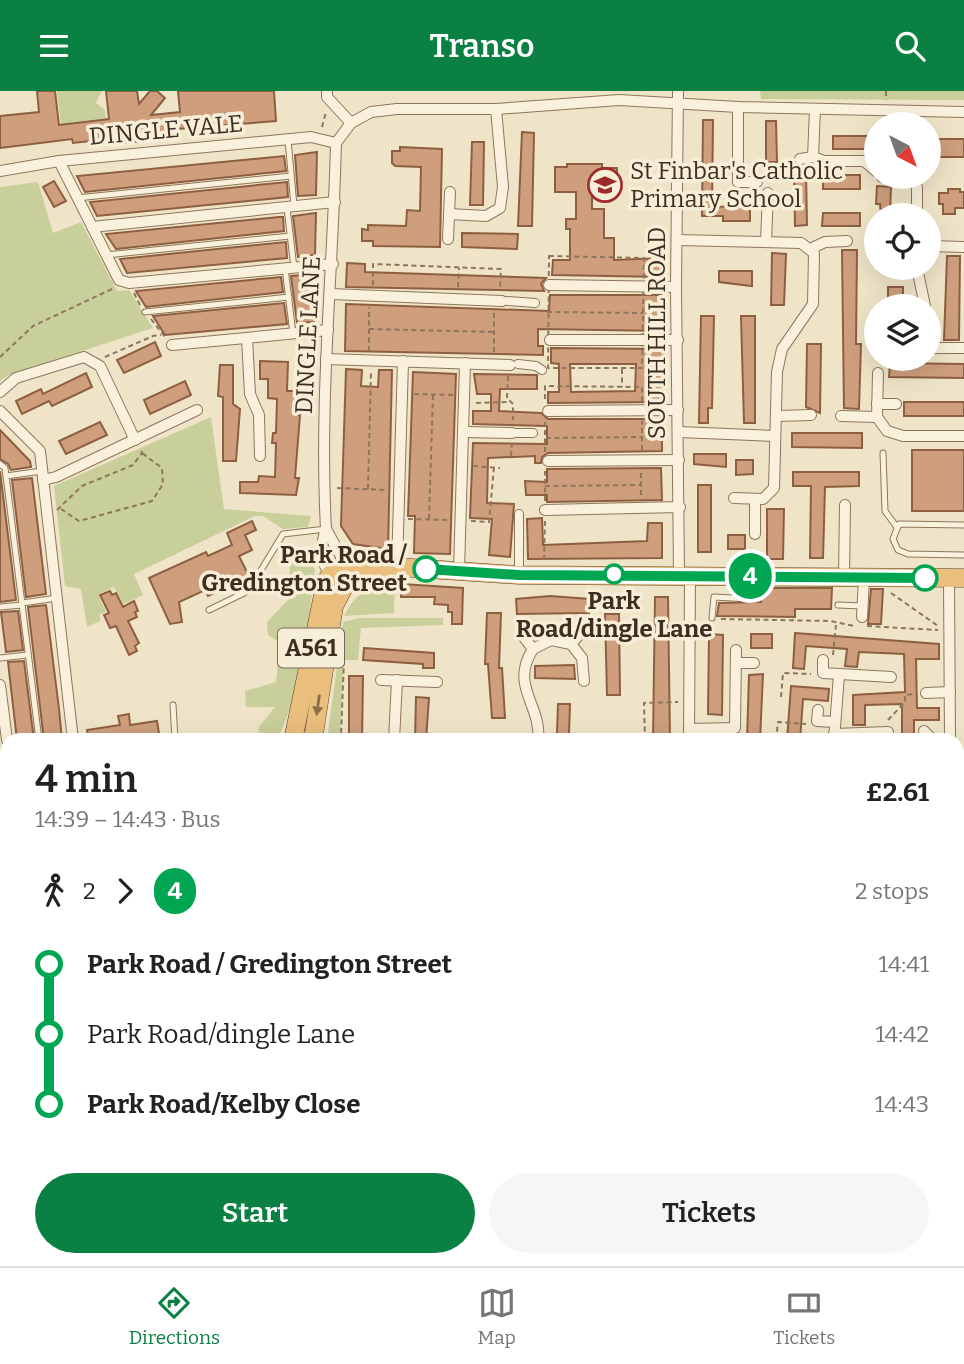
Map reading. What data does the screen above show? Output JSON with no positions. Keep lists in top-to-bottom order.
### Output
{
  "streets": {
    "highway": ["A561"],
    "street": ["DINGLE VALE", "SOUTH HILL ROAD", "DINGLE LANE"]
  },
  "crossings": [
    ["DINGLE VALE", "DINGLE LANE"],
    ["DINGLE LANE", "A561"]
  ],
  "places": {
    "school or university": ["St Finbar's Catholic Primary School"],
    "other": ["Park Road / Gredington Street", "Park Road/dingle Lane"]
  },
  "lines": ["bus line 4"],
  "north": "bottom right",
  "page": {
    "header": "Transo",
    "on_map": "4",
    "heading": ["4 min", "14:39 – 14:43 · Bus", "£2.61"],
    "legs": ["2", "4", "2 stops"],
    "list": [
      {
        "name": "Park Road / Gredington Street",
        "value": "14:41"
      },
      {
        "name": "Park Road/dingle Lane",
        "value": "14:42"
      },
      {
        "name": "Park Road/Kelby Close",
        "value": "14:43"
      }
    ],
    "buttons": ["Start", "Tickets"],
    "tabs": ["Directions", "Map", "Tickets"]
  }
}
